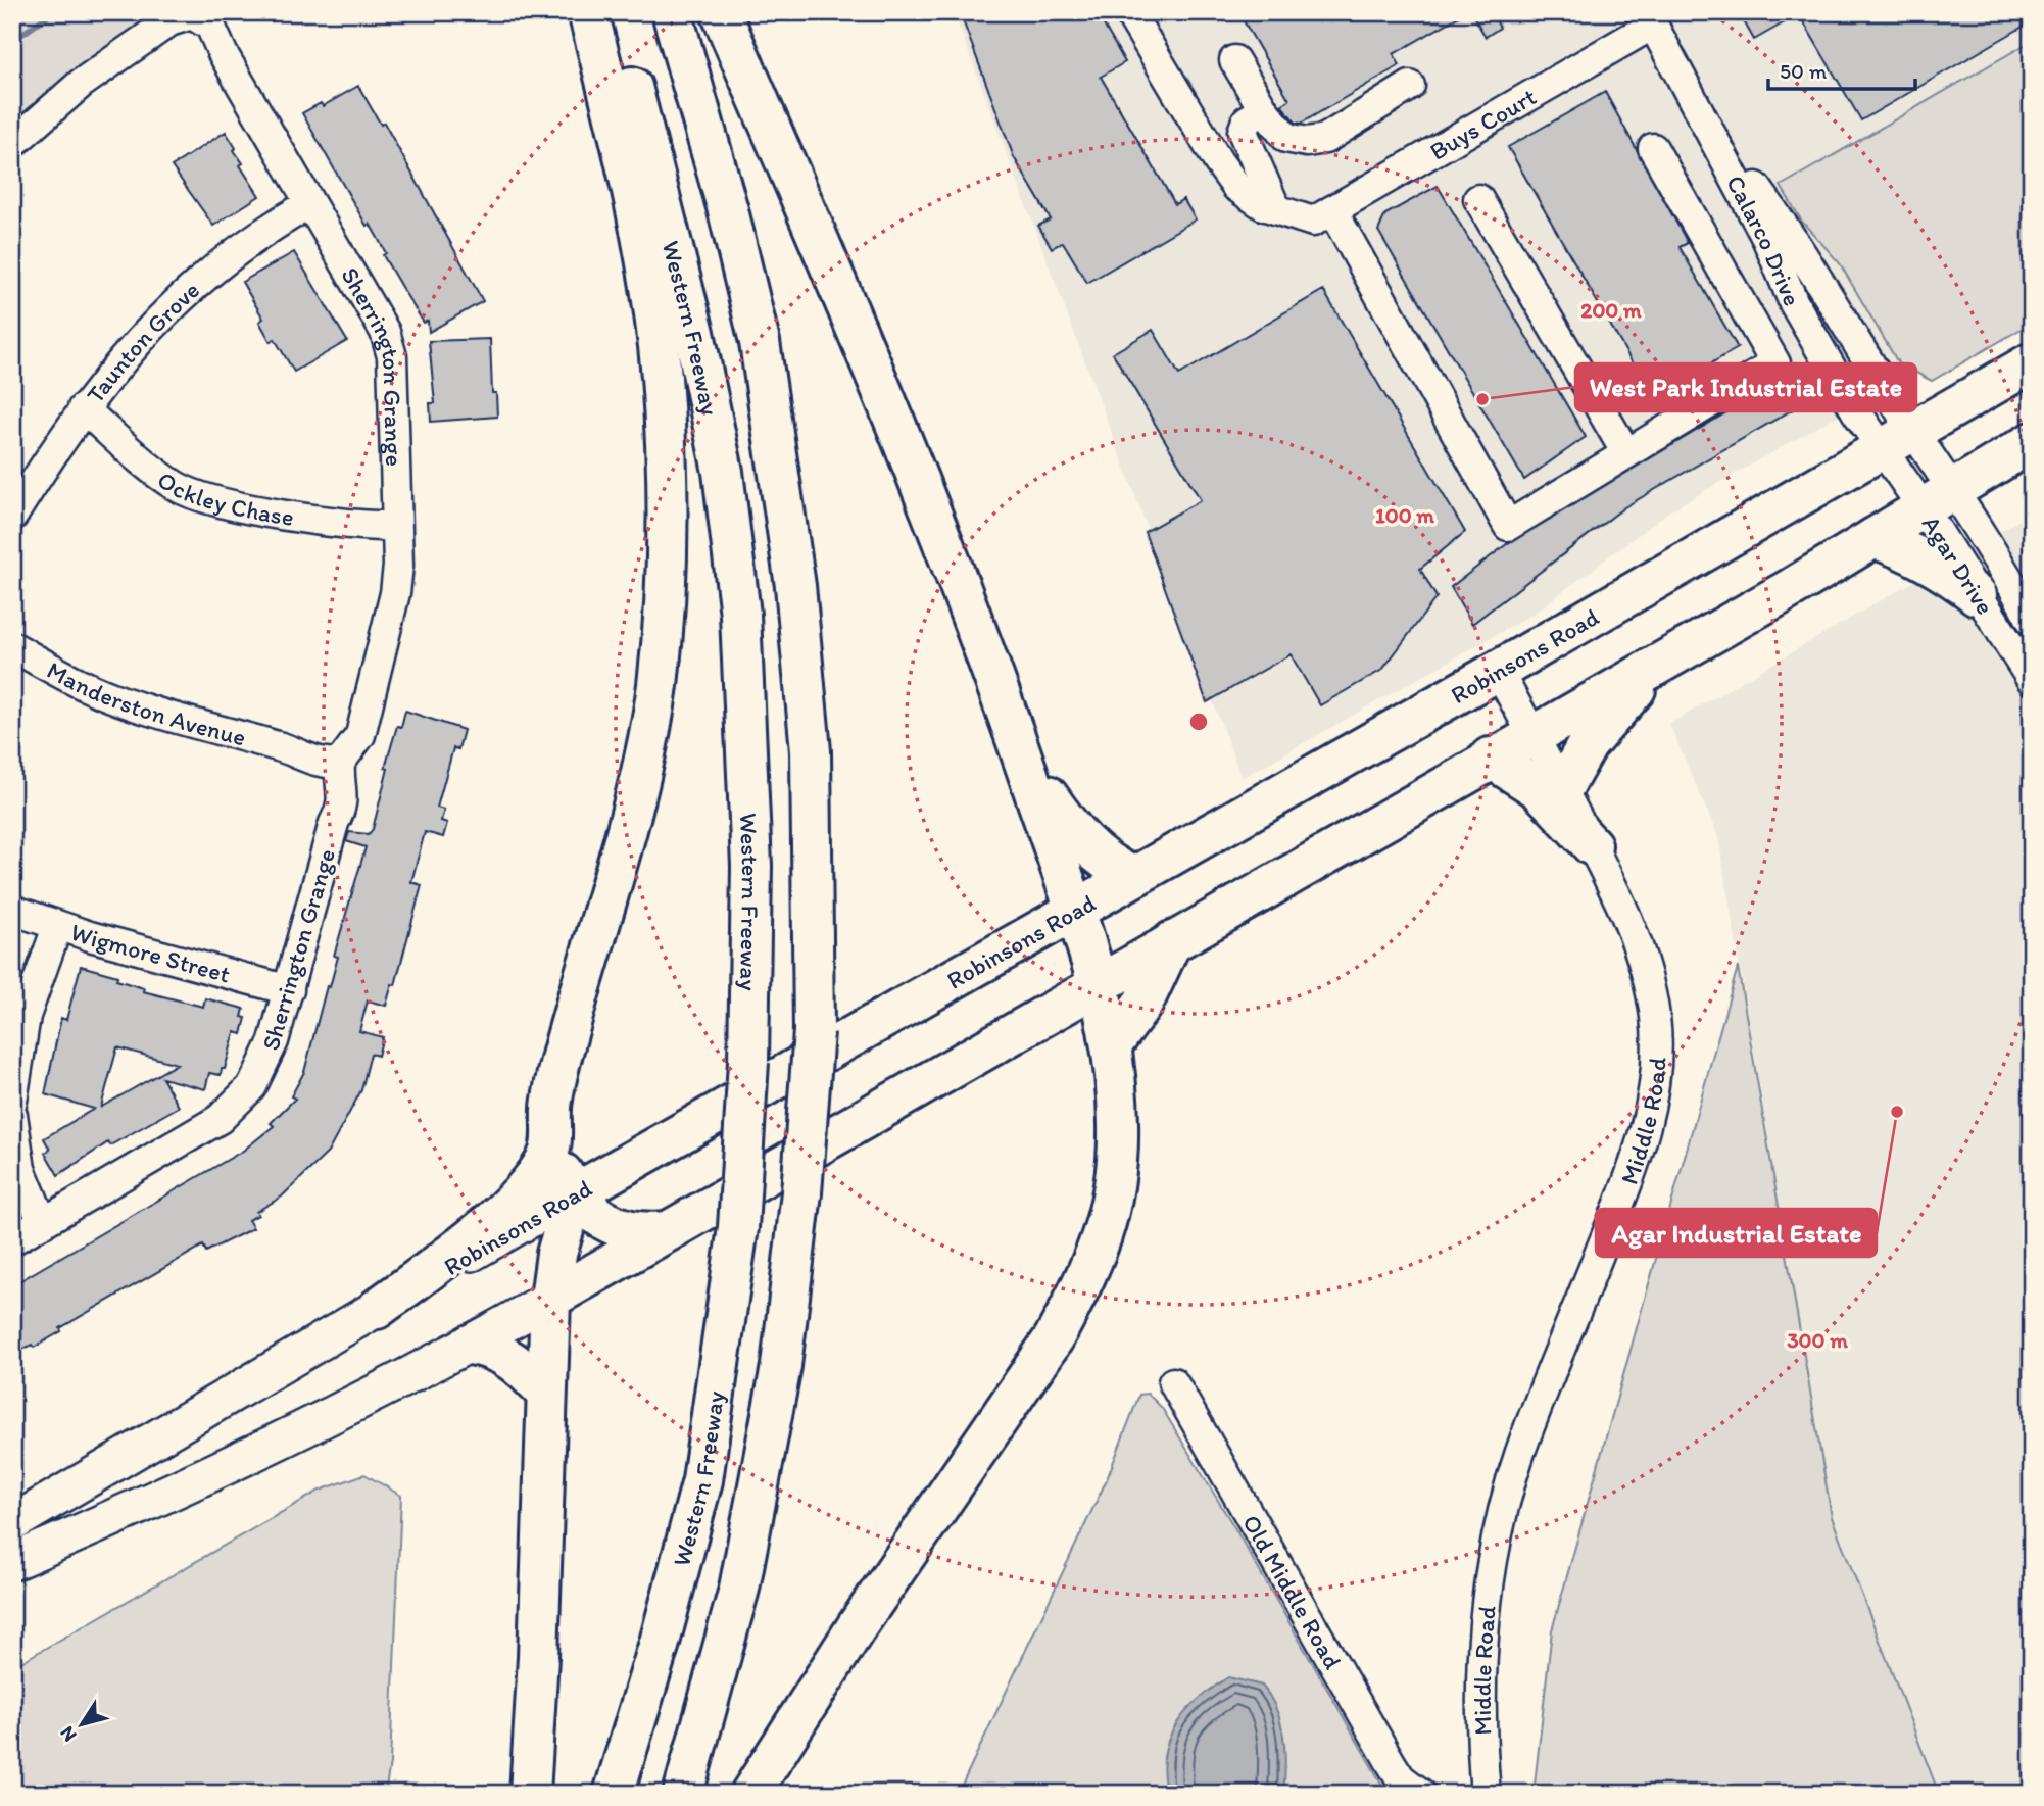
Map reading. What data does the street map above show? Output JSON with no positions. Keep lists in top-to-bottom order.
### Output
{
  "streets": {
    "highway": ["Western Freeway", "Robinsons Road"],
    "street": [
      "Buys Court",
      "Calarco Drive",
      "Taunton Grove",
      "Sherrington Grange",
      "Ockley Chase",
      "Agar Drive",
      "Manderston Avenue",
      "Wigmore Street",
      "Middle Road",
      "Old Middle Road"
    ]
  },
  "crossings": [
    ["Buys Court", "Calarco Drive"],
    ["Calarco Drive", "Agar Drive"],
    ["Calarco Drive", "Robinsons Road"],
    ["Taunton Grove", "Sherrington Grange"],
    ["Taunton Grove", "Ockley Chase"],
    ["Sherrington Grange", "Ockley Chase"],
    ["Sherrington Grange", "Manderston Avenue"],
    ["Sherrington Grange", "Wigmore Street"],
    ["Agar Drive", "Robinsons Road"],
    ["Robinsons Road", "Middle Road"]
  ],
  "places": ["West Park Industrial Estate", "Agar Industrial Estate"],
  "scale_bar": "50 m",
  "north": "bottom left",
  "rings": ["200 m", "100 m", "300 m"]
}
